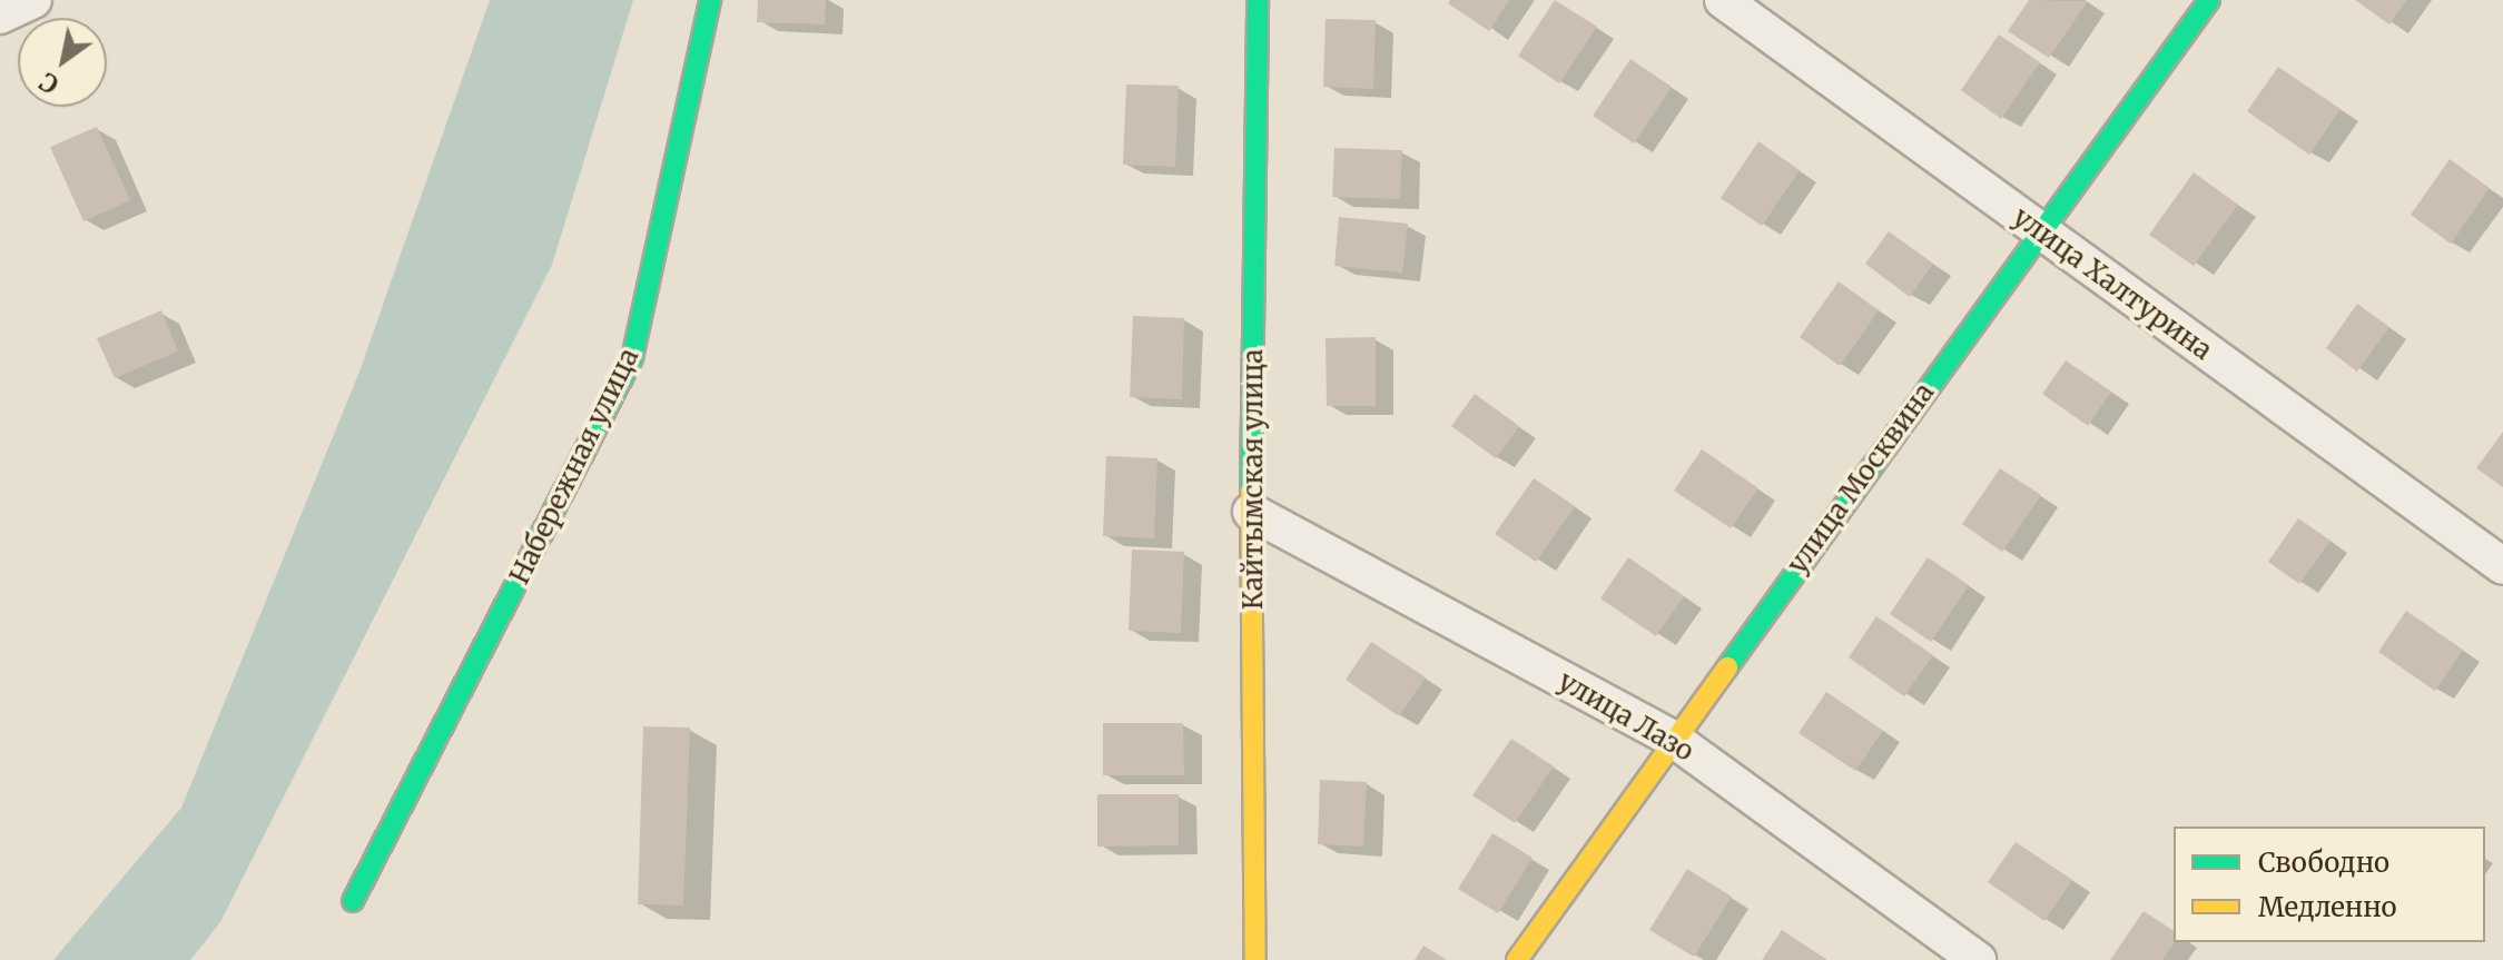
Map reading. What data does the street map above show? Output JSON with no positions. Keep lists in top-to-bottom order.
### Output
{
  "streets": {
    "street": [
      "улица Халтурина",
      "Набережная улица",
      "улица Москвина",
      "Кайтымская улица",
      "улица Лазо"
    ]
  },
  "crossings": [
    ["улица Халтурина", "улица Москвина"],
    ["улица Москвина", "улица Лазо"],
    ["Кайтымская улица", "улица Лазо"]
  ],
  "legend": ["Свободно", "Медленно"],
  "north": "bottom left"
}
